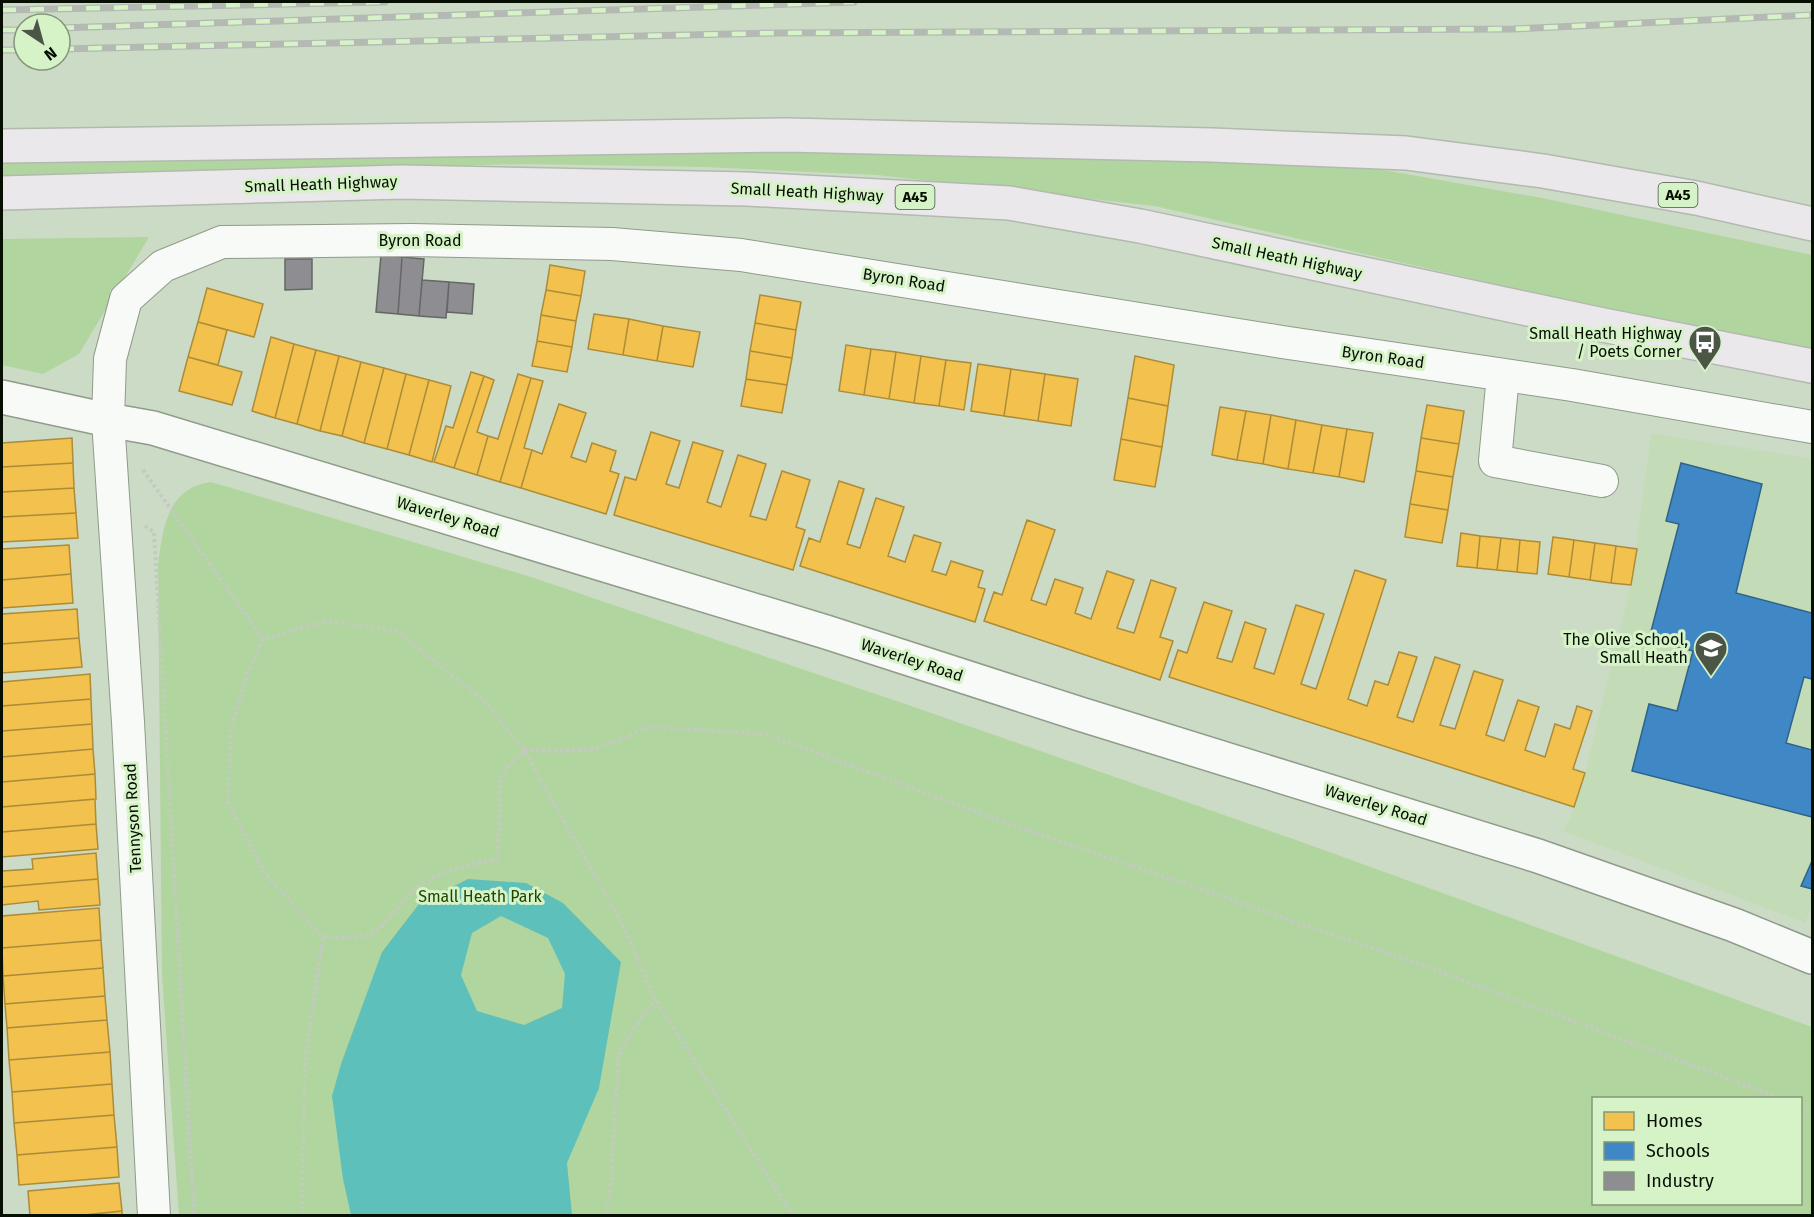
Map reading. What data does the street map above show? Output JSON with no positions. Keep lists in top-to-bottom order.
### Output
{
  "streets": {
    "highway": ["Small Heath Highway", "A45"],
    "street": ["Byron Road", "Waverley Road", "Tennyson Road"]
  },
  "crossings": [
    ["Byron Road", "Waverley Road"],
    ["Byron Road", "Tennyson Road"],
    ["Waverley Road", "Tennyson Road"]
  ],
  "parks": ["Small Heath Park"],
  "places": {
    "bus stop": ["Small Heath Highway / Poets Corner"],
    "school or university": ["The Olive School, Small Heath"]
  },
  "legend": ["Homes", "Schools", "Industry"],
  "north": "bottom right"
}
